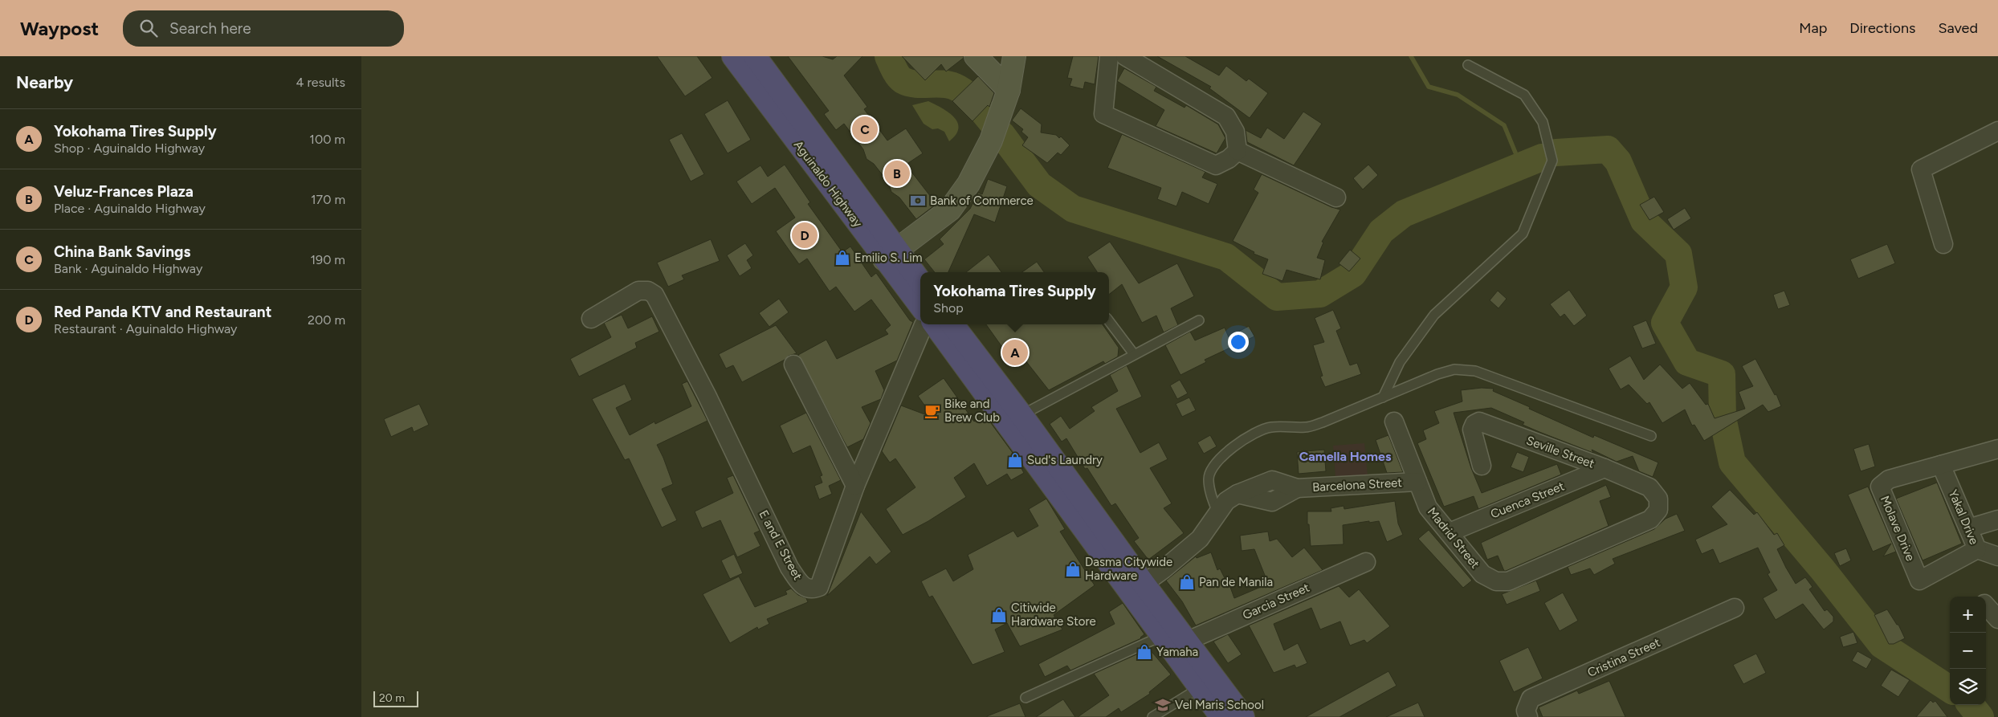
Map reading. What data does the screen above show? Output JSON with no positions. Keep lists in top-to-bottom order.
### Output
{
  "streets": {
    "highway": ["Aguinaldo Highway"],
    "street": [
      "Seville Street",
      "Barcelona Street",
      "Cuenca Street",
      "Yakal Drive",
      "Molave Drive",
      "Madrid Street",
      "E and E Street",
      "Garcia Street",
      "Cristina Street"
    ]
  },
  "crossings": [
    ["Seville Street", "Cuenca Street"],
    ["Seville Street", "Madrid Street"],
    ["Barcelona Street", "Madrid Street"],
    ["Cuenca Street", "Madrid Street"],
    ["Yakal Drive", "Molave Drive"]
  ],
  "districts": ["Camella Homes"],
  "places": {
    "bank": ["Bank of Commerce"],
    "shop": [
      "Emilio S. Lim",
      "Sud's Laundry",
      "Dasma Citywide Hardware",
      "Pan de Manila",
      "Citiwide Hardware Store",
      "Yamaha"
    ],
    "cafe": ["Bike and Brew Club"],
    "school or university": ["Vel Maris School"]
  },
  "scale_bar": "20 m",
  "page": {
    "header": "Waypost",
    "search": "Search here",
    "nav": ["Map", "Directions", "Saved"],
    "heading": ["Nearby", "4 results"],
    "list": [
      {
        "mark": "A",
        "name": "Yokohama Tires Supply",
        "note": "Shop · Aguinaldo Highway",
        "value": "100 m"
      },
      {
        "mark": "B",
        "name": "Veluz-Frances Plaza",
        "note": "Place · Aguinaldo Highway",
        "value": "170 m"
      },
      {
        "mark": "C",
        "name": "China Bank Savings",
        "note": "Bank · Aguinaldo Highway",
        "value": "190 m"
      },
      {
        "mark": "D",
        "name": "Red Panda KTV and Restaurant",
        "note": "Restaurant · Aguinaldo Highway",
        "value": "200 m"
      }
    ],
    "pins": [
      "C",
      "B",
      "D",
      "A"
    ],
    "popup": ["Yokohama Tires Supply", "Shop"],
    "map_buttons": ["+", "−"],
    "scale": "20 m"
  }
}
